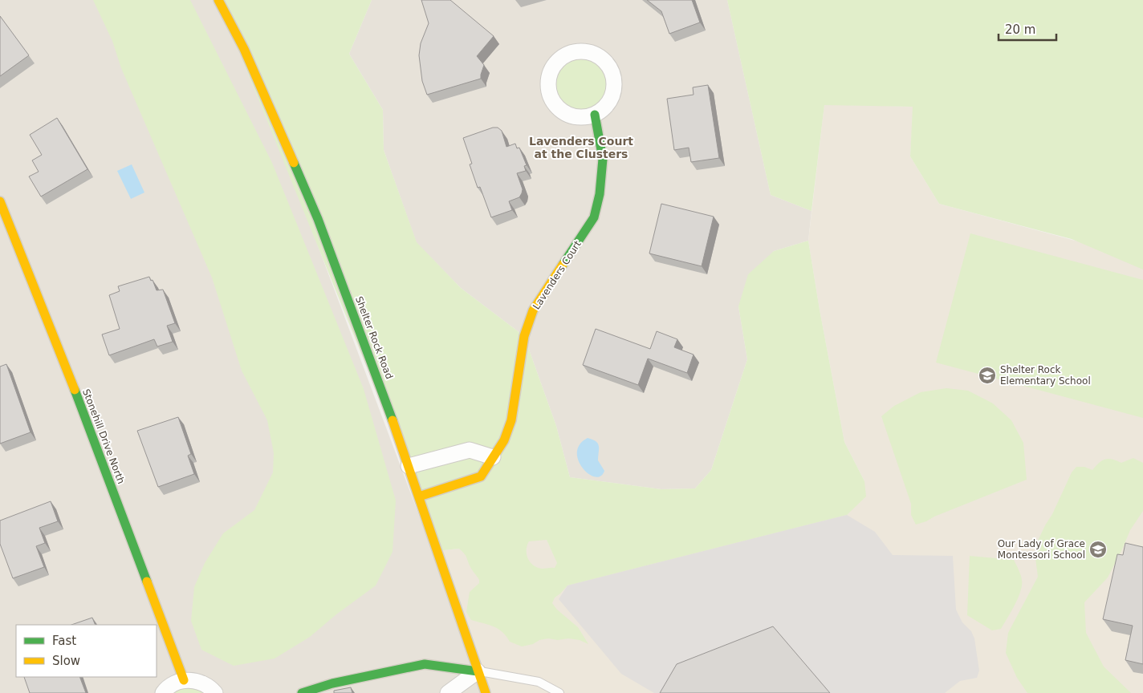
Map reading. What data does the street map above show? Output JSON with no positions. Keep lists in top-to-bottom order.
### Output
{
  "streets": {
    "street": ["Lavenders Court", "Shelter Rock Road", "Stonehill Drive North"]
  },
  "crossings": [
    ["Lavenders Court", "Shelter Rock Road"]
  ],
  "districts": ["Lavenders Court at the Clusters"],
  "places": {
    "school or university": ["Shelter Rock Elementary School", "Our Lady of Grace Montessori School"]
  },
  "legend": ["Fast", "Slow"],
  "scale_bar": "20 m"
}
